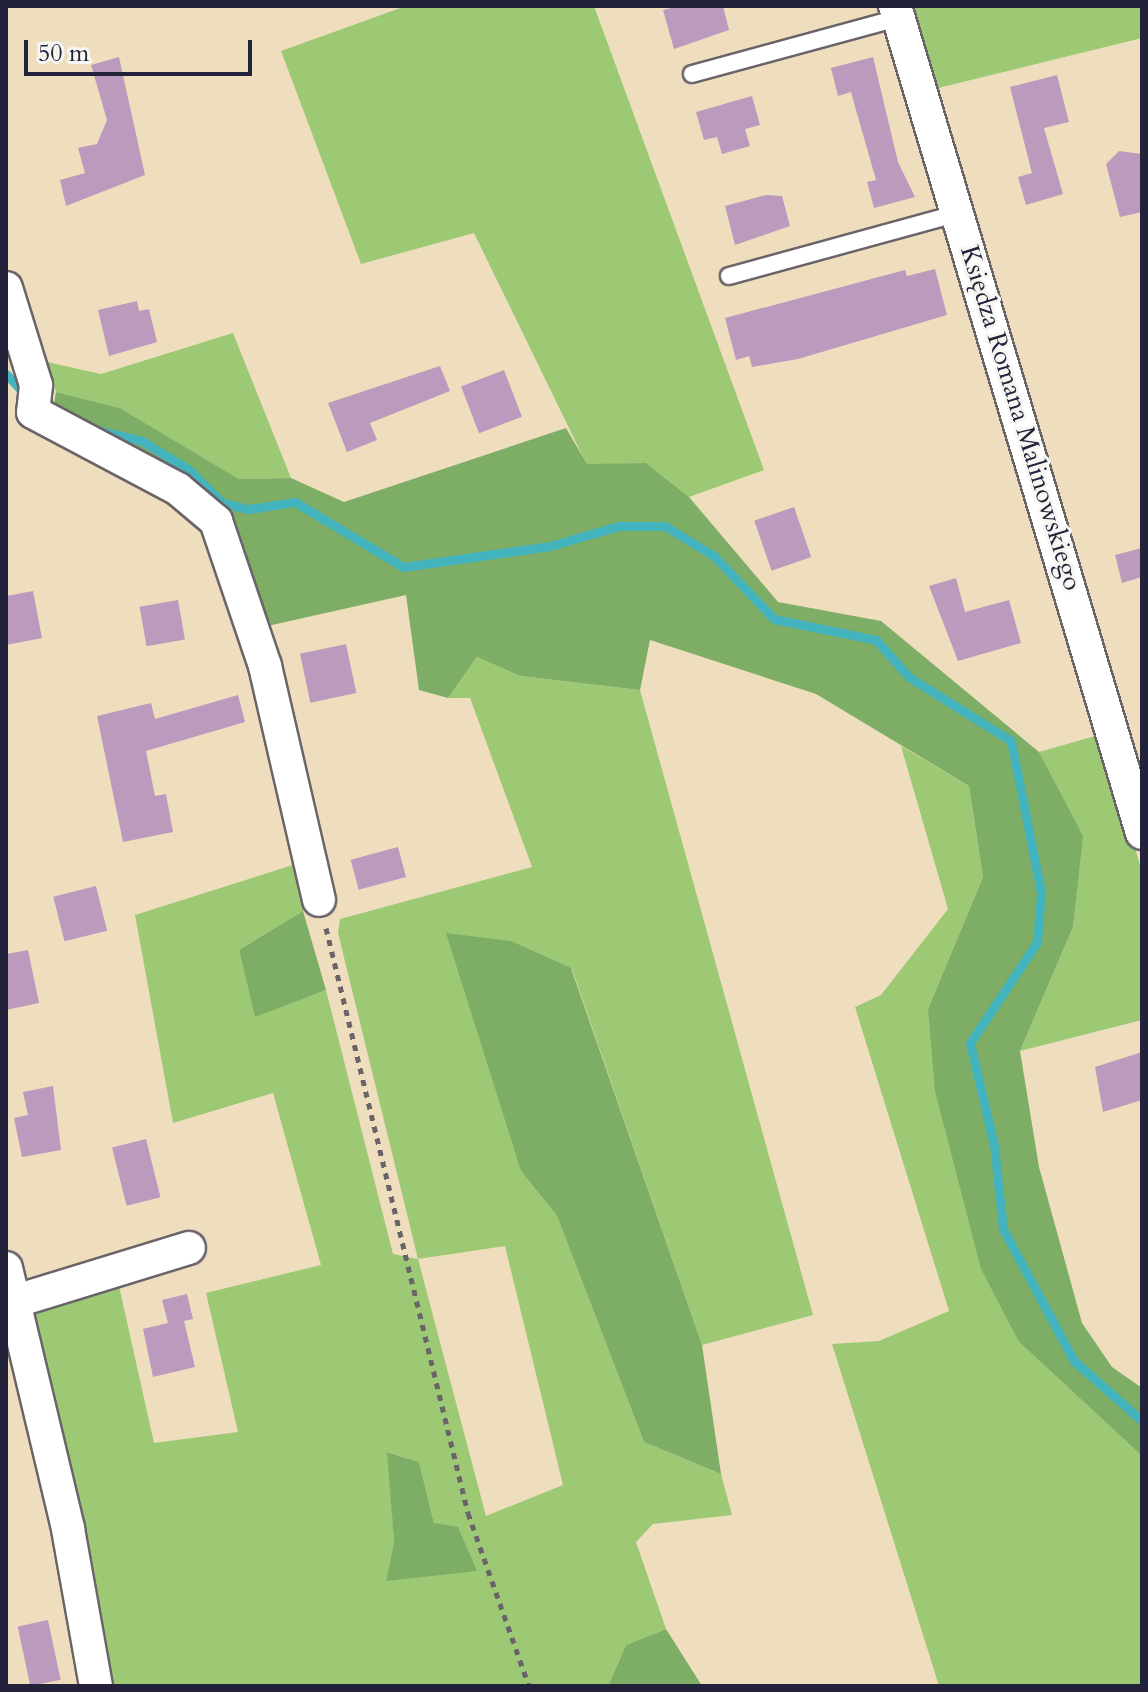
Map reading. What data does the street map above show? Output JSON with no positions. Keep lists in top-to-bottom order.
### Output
{
  "streets": {
    "street": ["Księdza Romana Malinowskiego"]
  },
  "scale_bar": "50 m"
}
